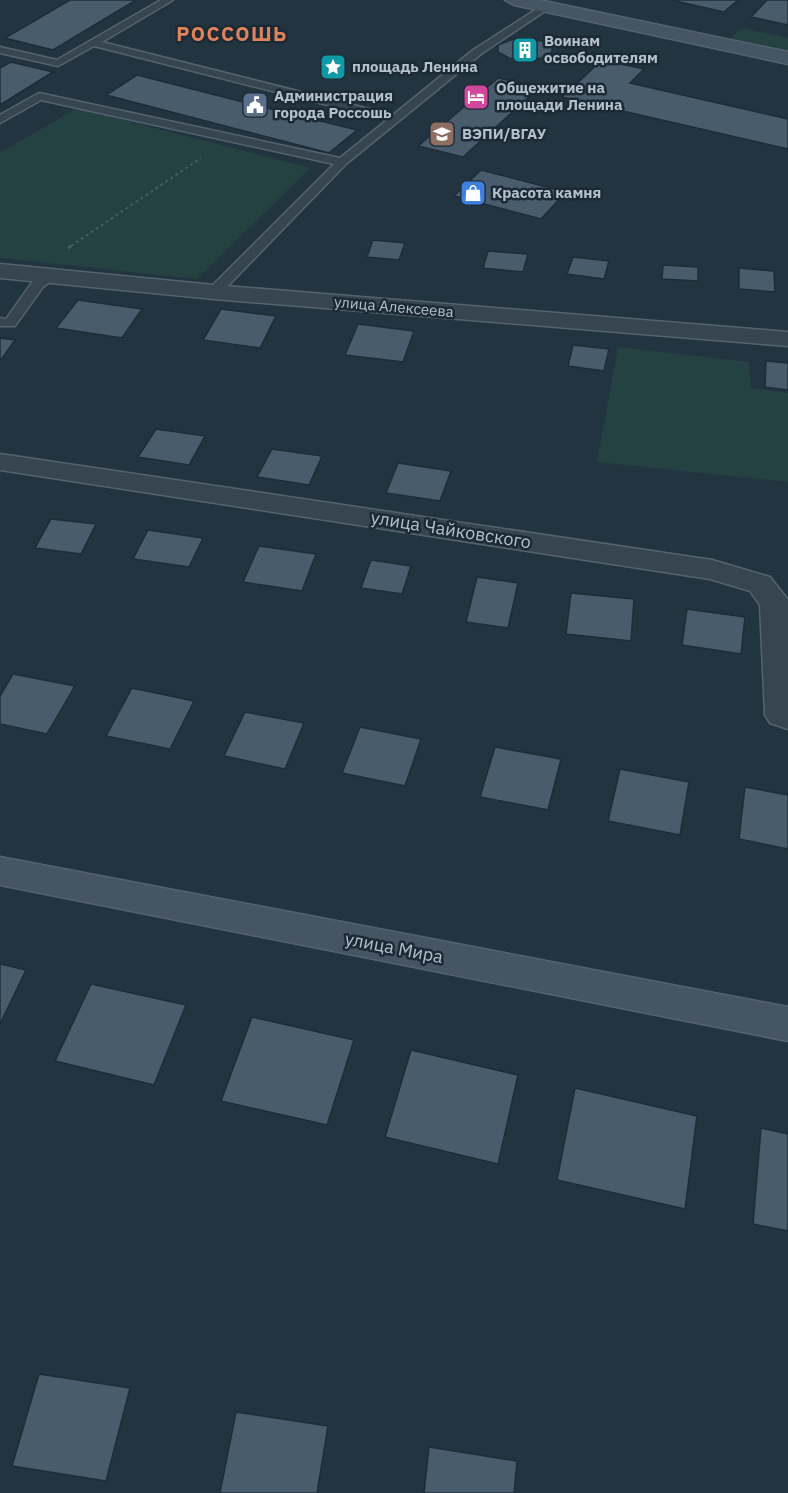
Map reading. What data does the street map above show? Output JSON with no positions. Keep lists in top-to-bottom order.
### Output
{
  "streets": {
    "main road": ["улица Мира"],
    "street": ["улица Алексеева", "улица Чайковского"]
  },
  "districts": ["РОССОШЬ"],
  "places": {
    "building": ["Воинам освободителям"],
    "place": ["площадь Ленина"],
    "hotel": ["Общежитие на площади Ленина"],
    "public building": ["Администрация города Россошь"],
    "school or university": ["ВЭПИ/ВГАУ"],
    "shop": ["Красота камня"]
  }
}
